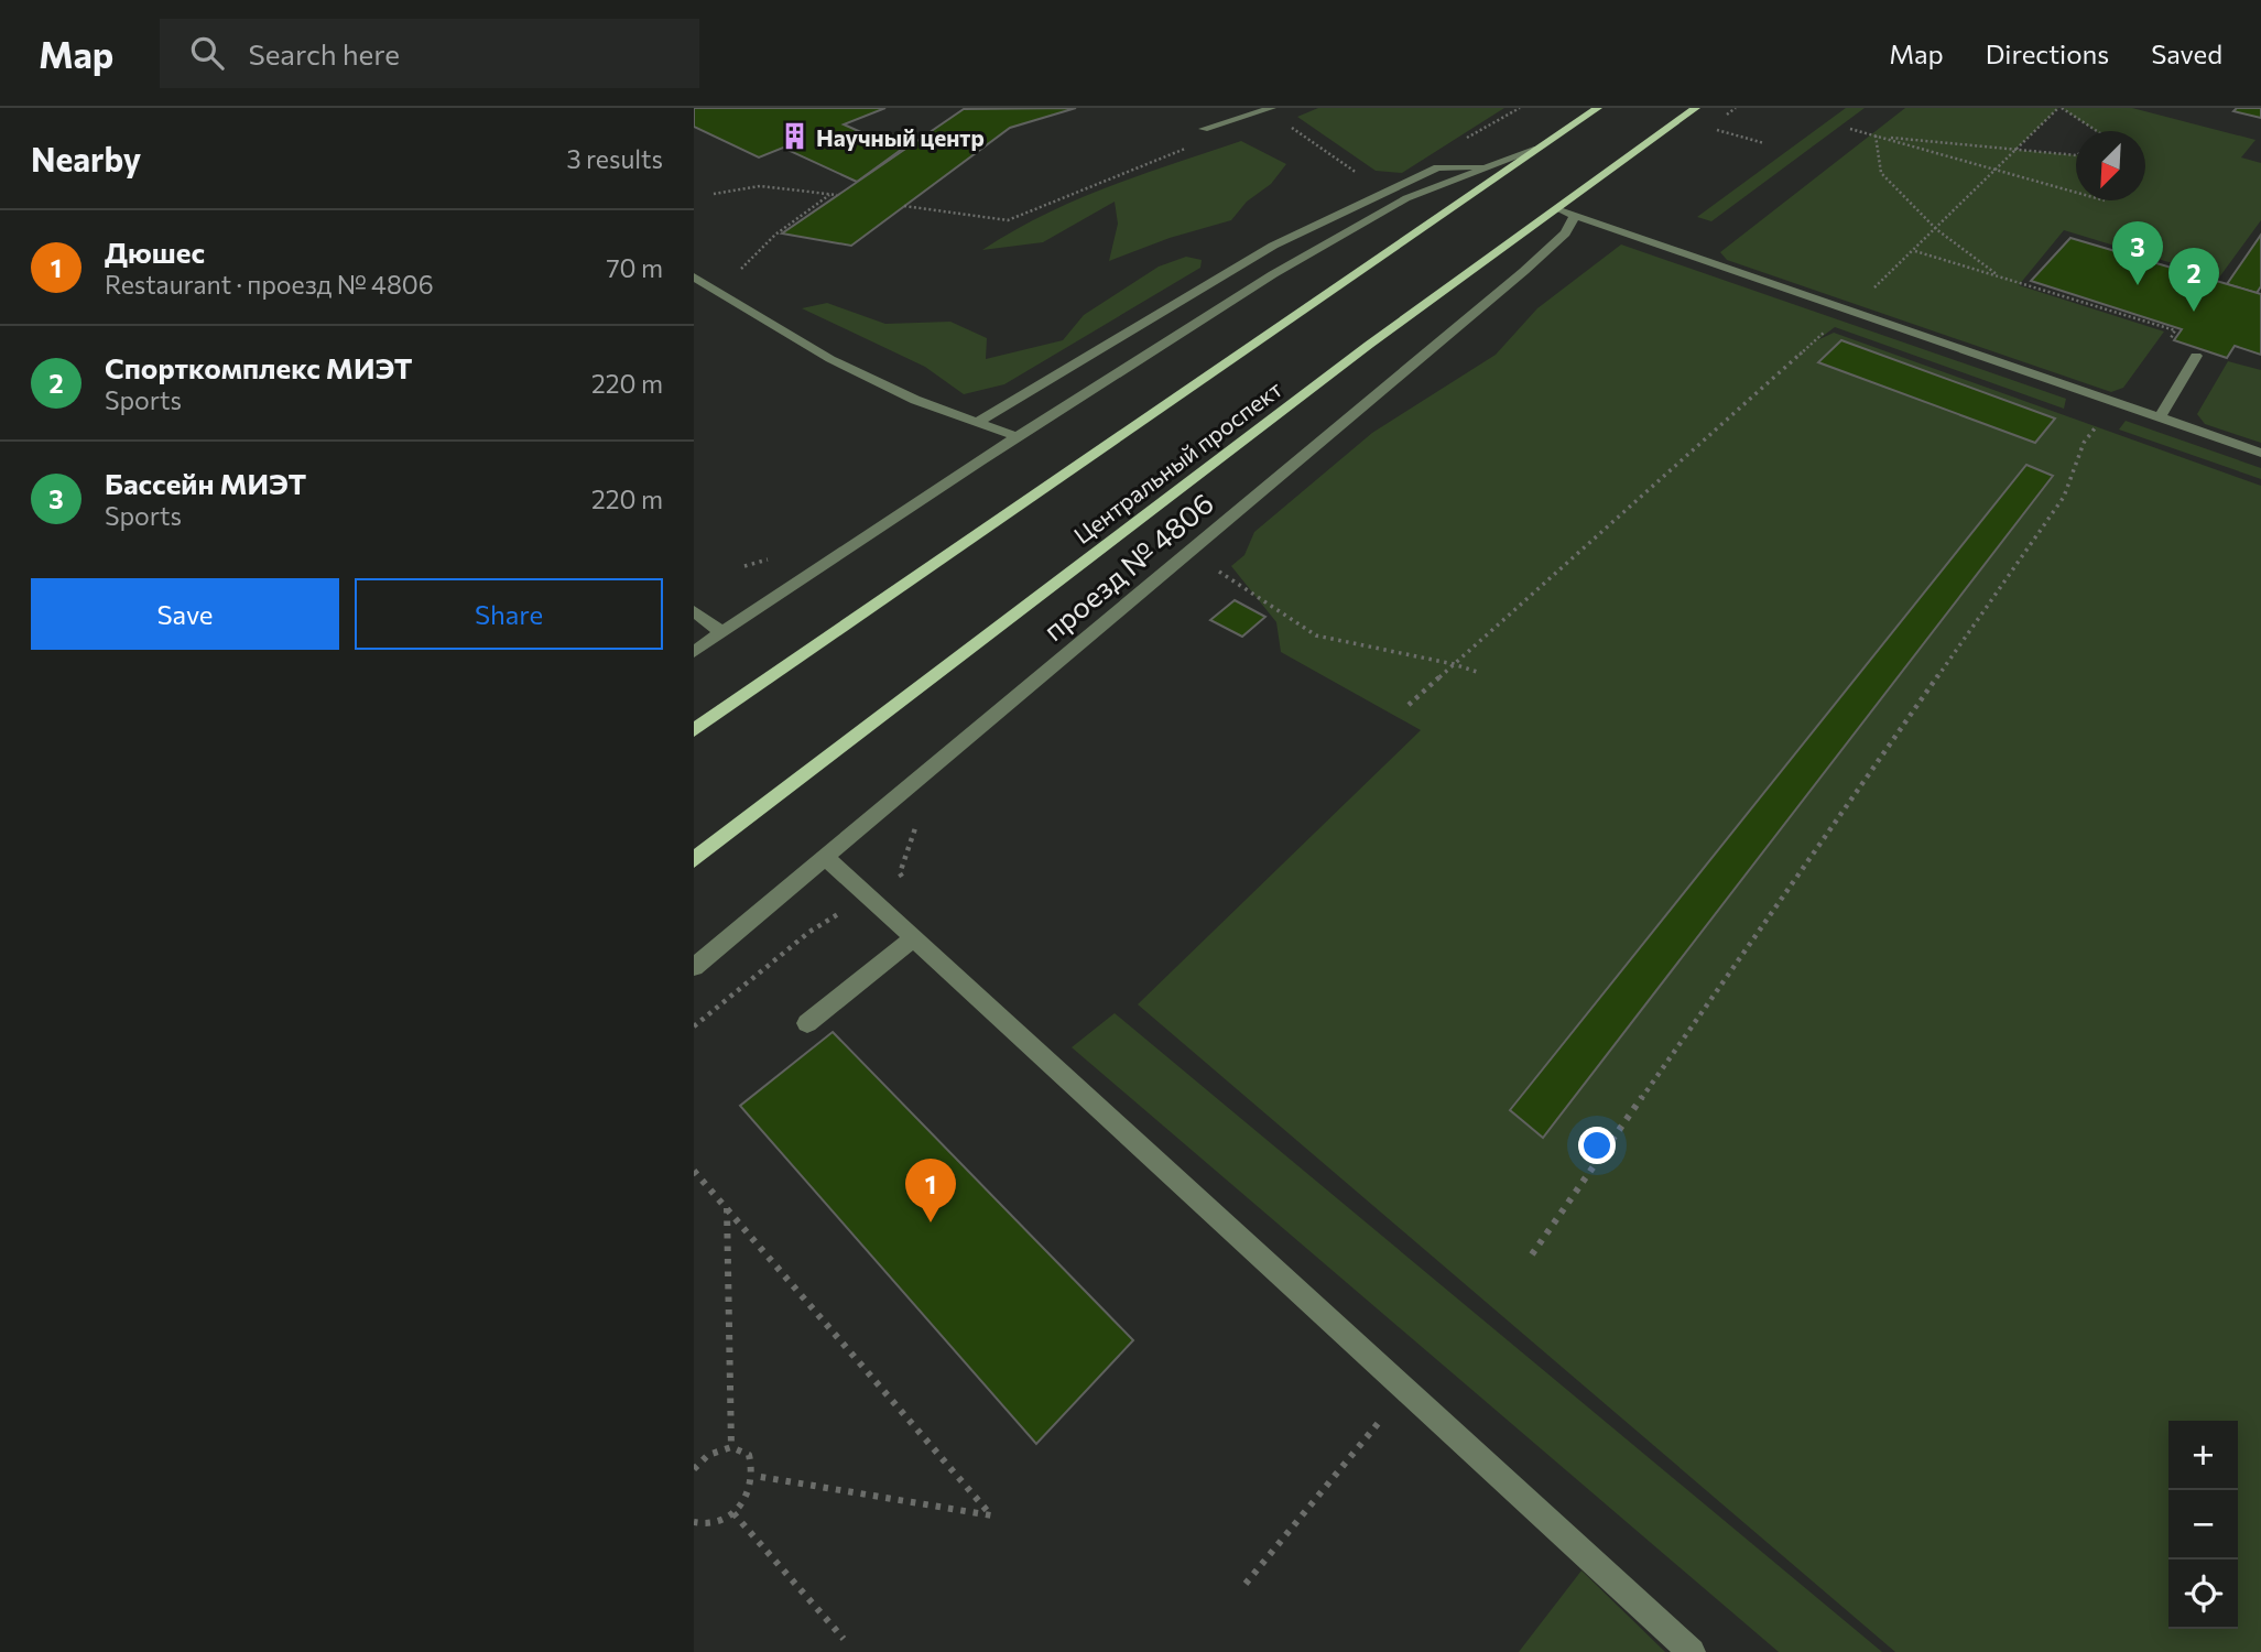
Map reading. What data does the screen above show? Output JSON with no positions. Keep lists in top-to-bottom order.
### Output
{
  "streets": {
    "main road": ["Центральный проспект"],
    "street": ["проезд № 4806"]
  },
  "places": {
    "building": ["Научный центр"]
  },
  "north": "bottom left",
  "page": {
    "header": "Map",
    "search": "Search here",
    "nav": ["Map", "Directions", "Saved"],
    "heading": ["Nearby", "3 results"],
    "list": [
      {
        "mark": "1",
        "name": "Дюшес",
        "note": "Restaurant · проезд № 4806",
        "value": "70 m"
      },
      {
        "mark": "2",
        "name": "Спорткомплекс МИЭТ",
        "note": "Sports",
        "value": "220 m"
      },
      {
        "mark": "3",
        "name": "Бассейн МИЭТ",
        "note": "Sports",
        "value": "220 m"
      }
    ],
    "pins": ["3", "2", "1"],
    "buttons": ["Save", "Share"],
    "map_buttons": ["+", "−"]
  }
}
